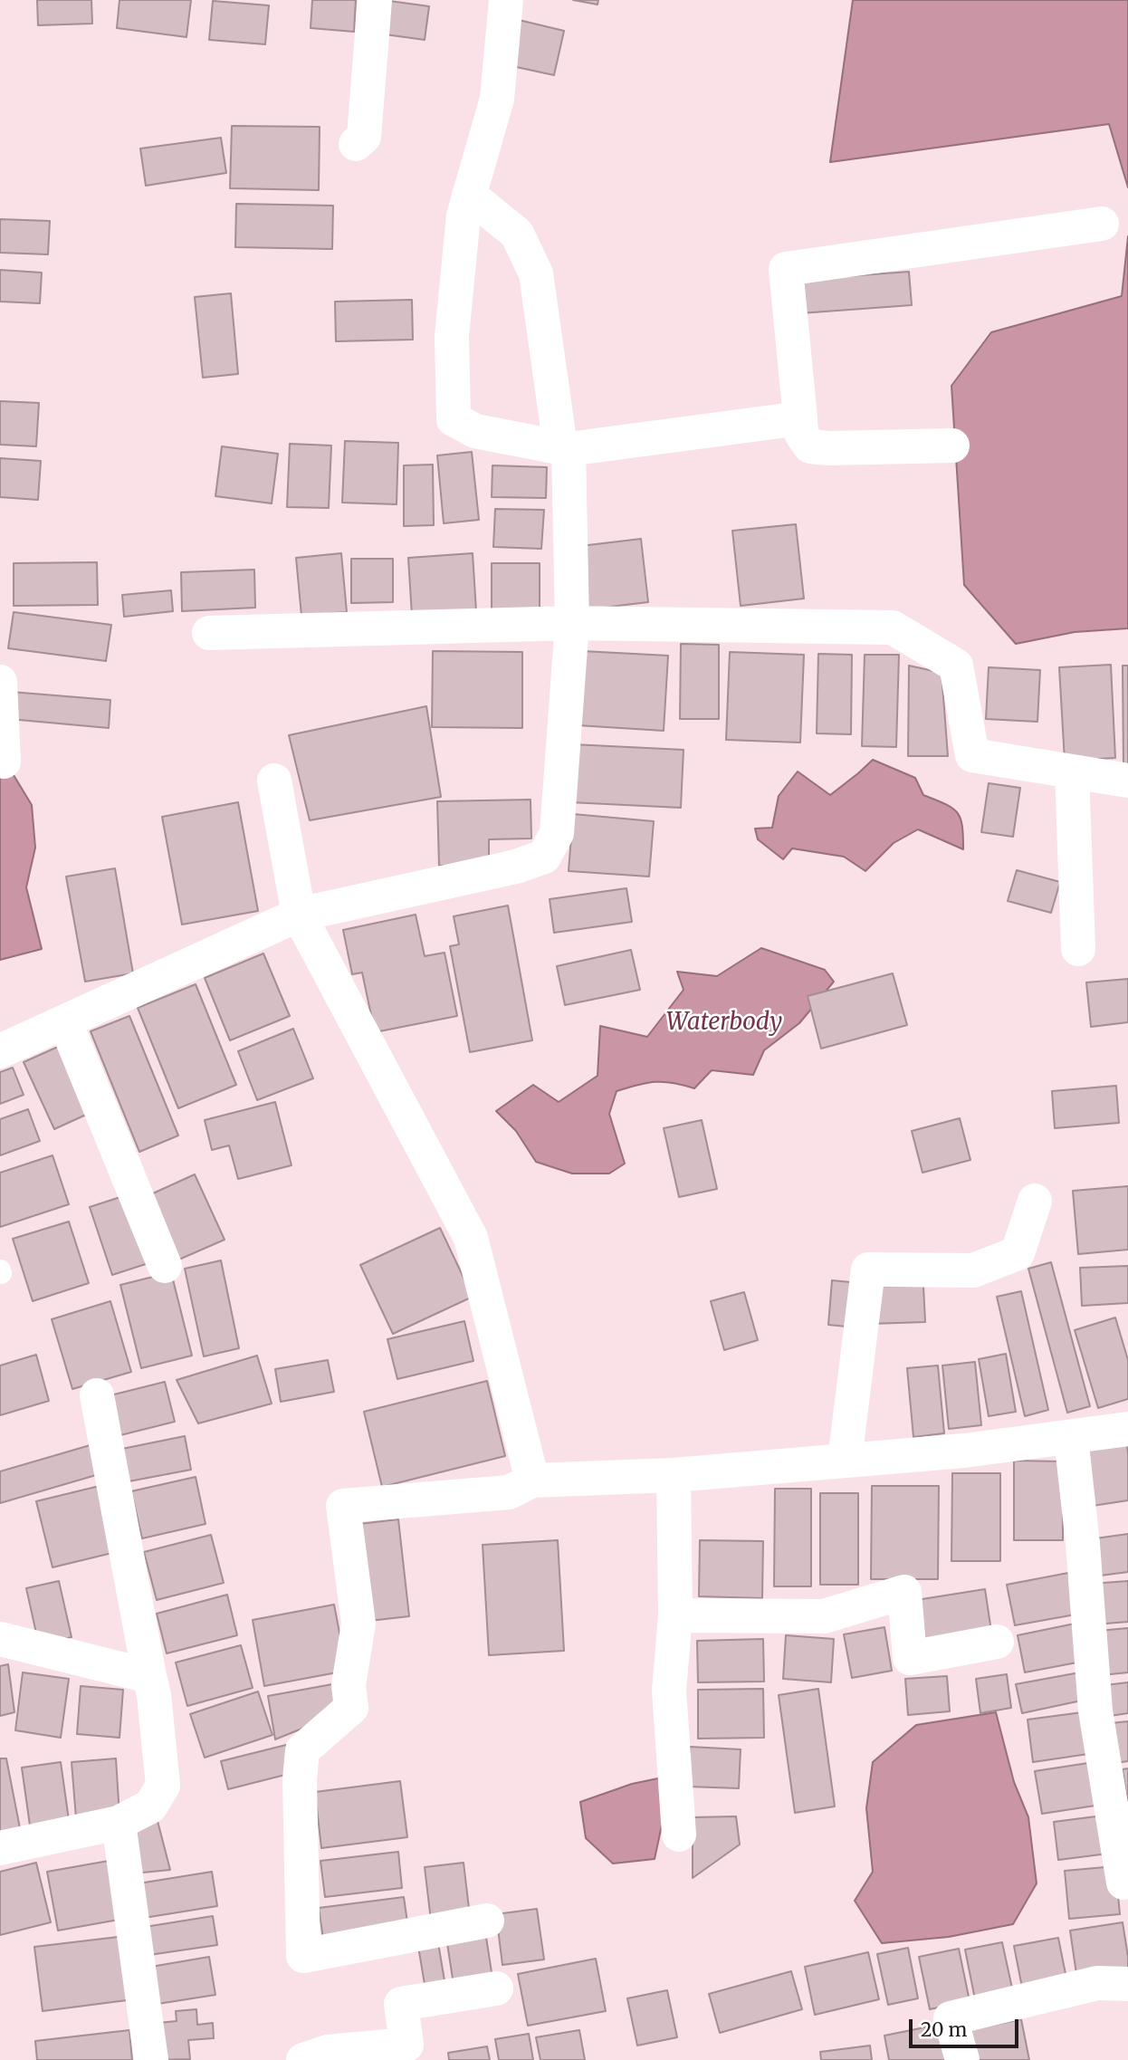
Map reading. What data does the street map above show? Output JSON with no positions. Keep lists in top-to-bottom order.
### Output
{
  "water": ["Waterbody"],
  "scale_bar": "20 m"
}
